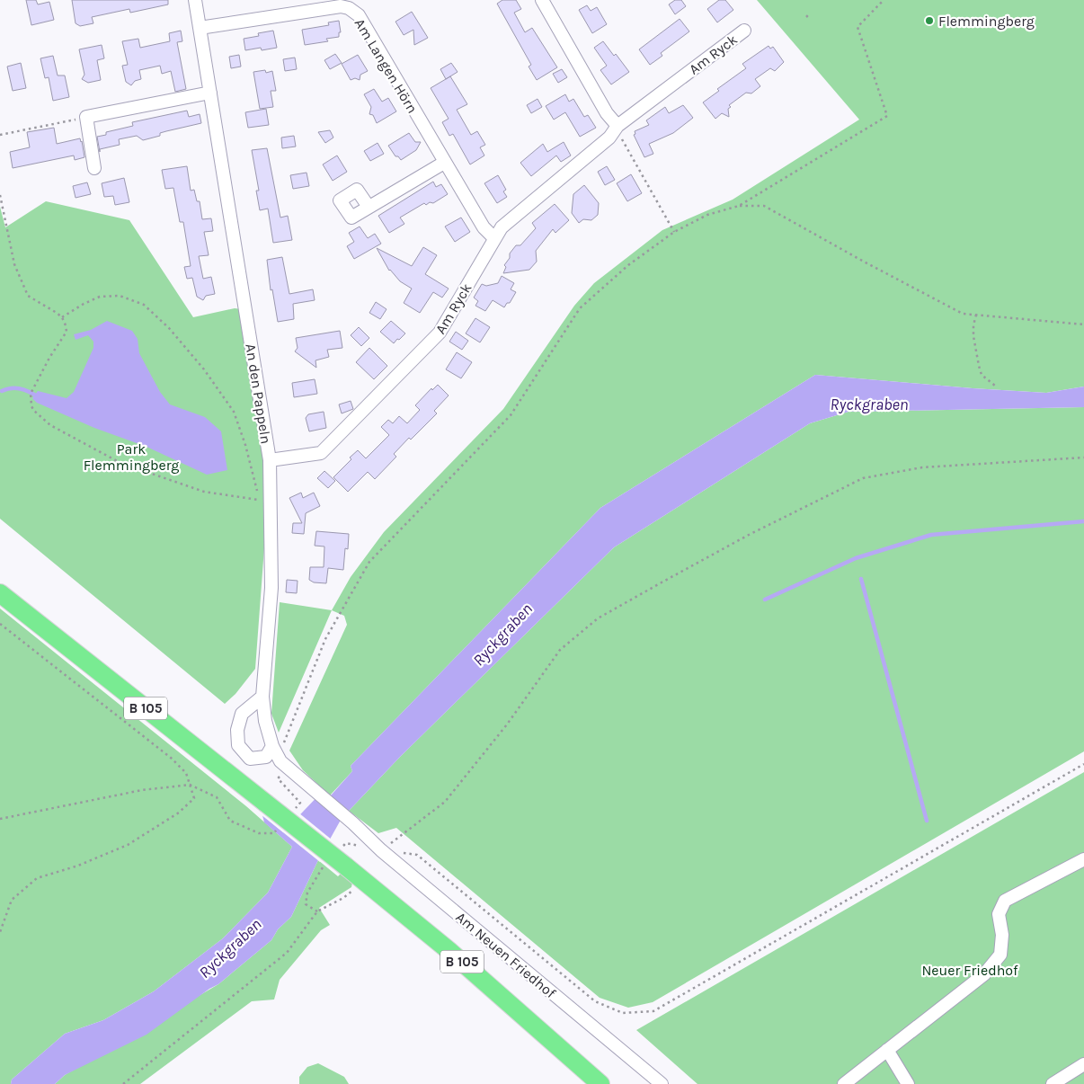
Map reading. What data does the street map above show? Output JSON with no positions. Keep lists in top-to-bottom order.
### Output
{
  "streets": {
    "highway": ["B 105"],
    "street": [
      "Am Ryck",
      "Am Langen Hörn",
      "An den Pappeln",
      "Am Neuen Friedhof"
    ]
  },
  "crossings": [
    ["Am Ryck", "Am Langen Hörn"],
    ["Am Ryck", "An den Pappeln"],
    ["Am Langen Hörn", "An den Pappeln"],
    ["An den Pappeln", "Am Neuen Friedhof"]
  ],
  "water": ["Ryckgraben"],
  "parks": ["Park Flemmingberg", "Neuer Friedhof"],
  "places": ["Flemmingberg"]
}
